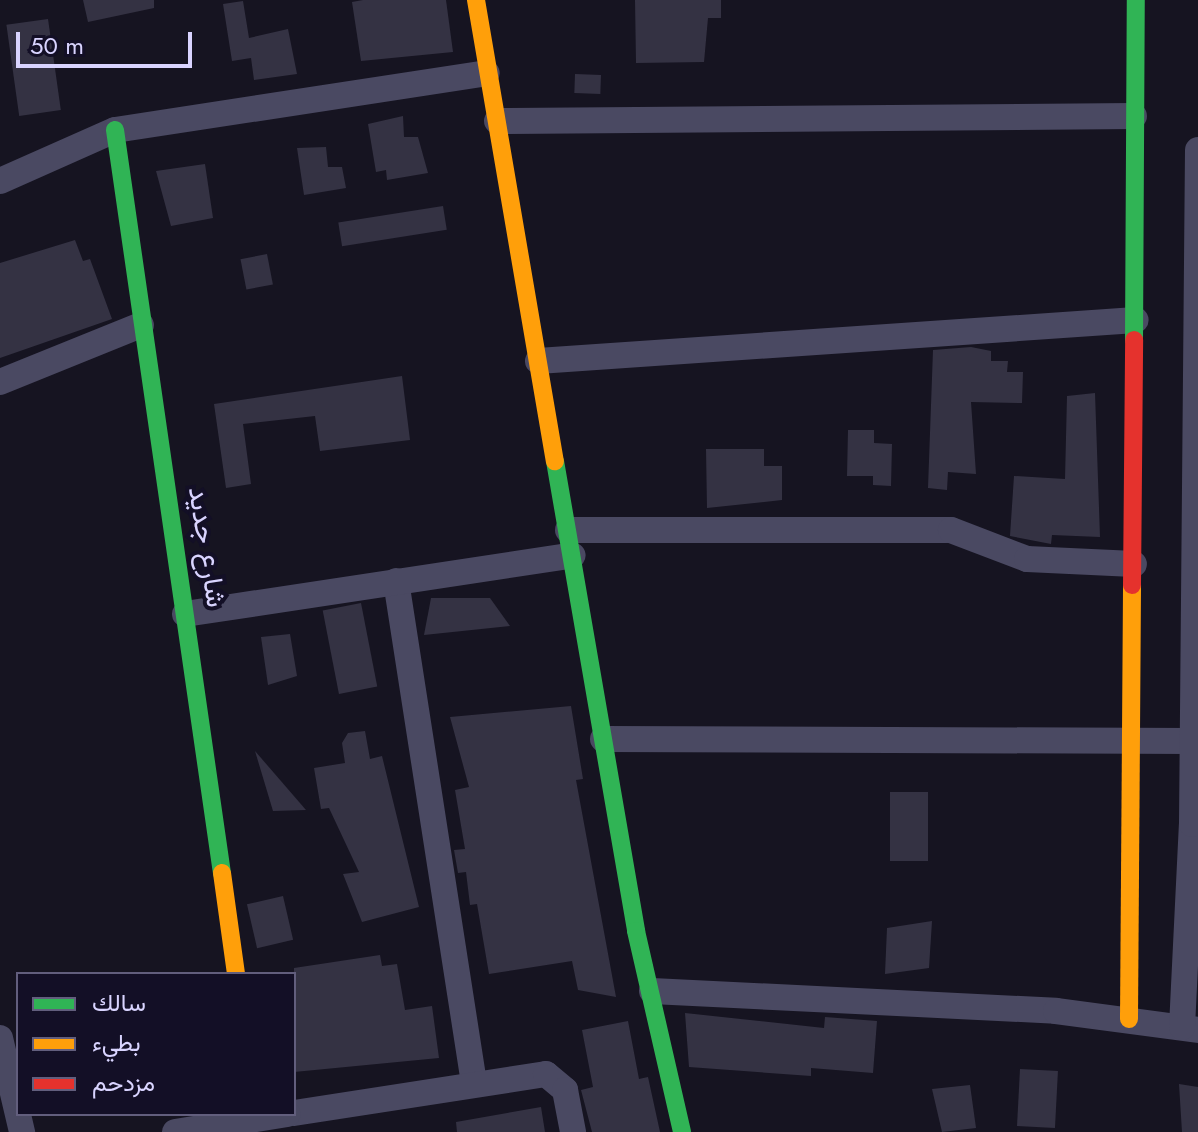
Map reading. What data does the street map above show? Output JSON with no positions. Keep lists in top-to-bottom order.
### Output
{
  "streets": {
    "street": ["شارع جديد"]
  },
  "legend": ["سالك", "بطيء", "مزدحم"],
  "scale_bar": "50 m"
}
